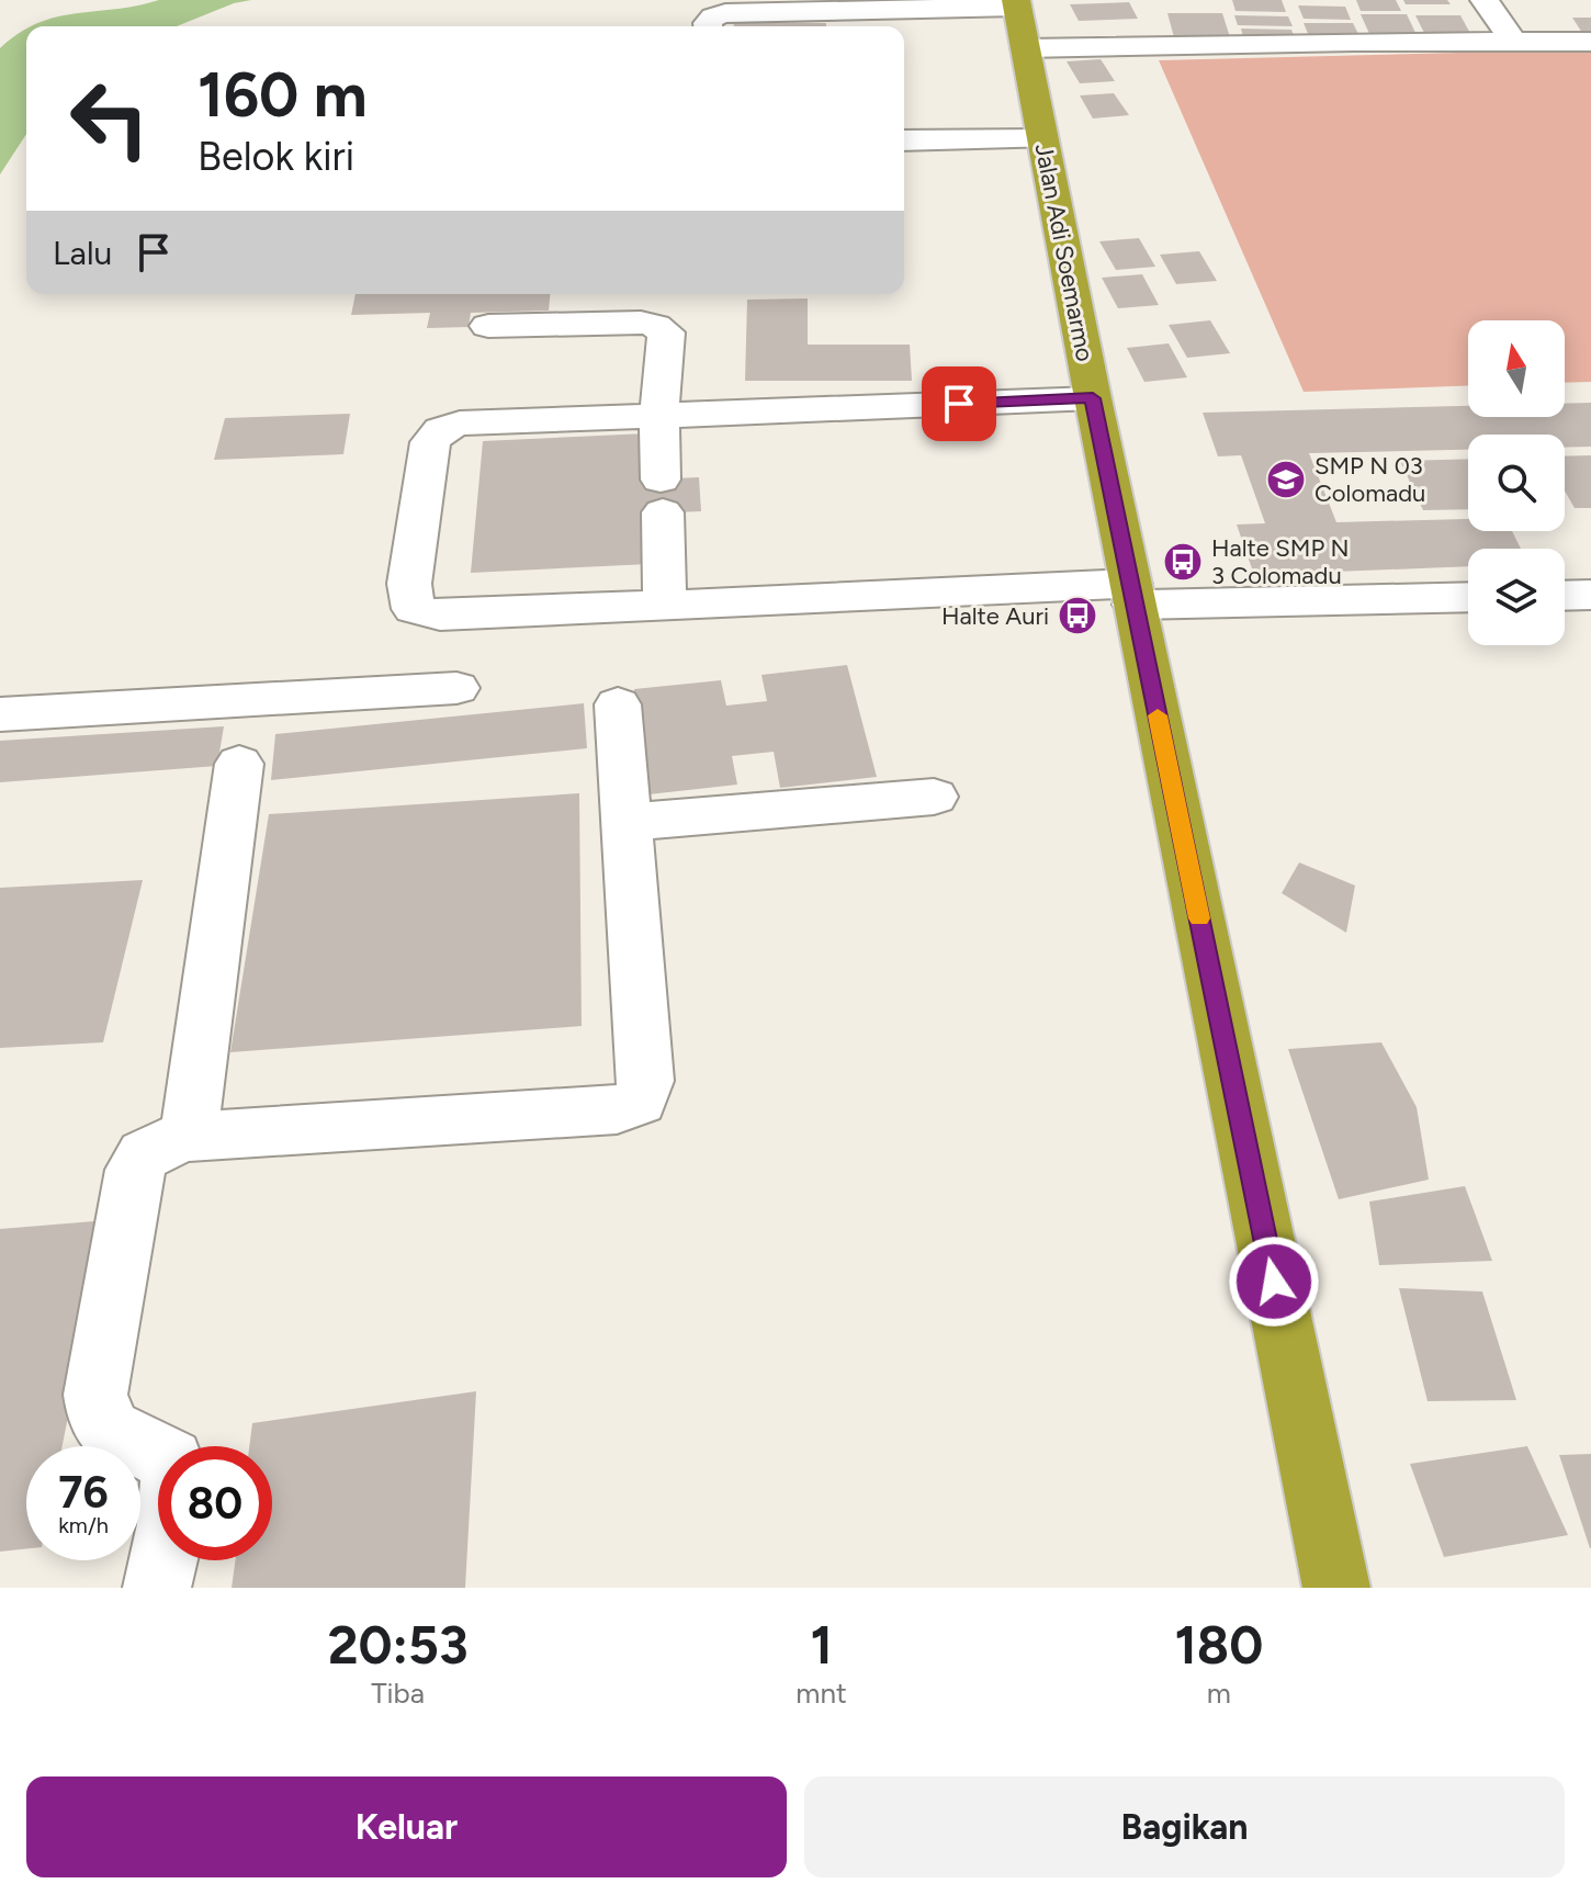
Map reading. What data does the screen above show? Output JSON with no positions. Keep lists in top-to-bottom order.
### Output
{
  "streets": {
    "highway": ["Jalan Adi Soemarmo"]
  },
  "places": {
    "school or university": ["SMP N 03 Colomadu"],
    "bus stop": ["Halte SMP N 3 Colomadu", "Halte Auri"]
  },
  "north": "top",
  "page": {
    "turn": ["160 m", "Belok kiri"],
    "then": "Lalu",
    "speed": "76 km/h",
    "limit": "80",
    "eta": [
      "20:53",
      "Tiba",
      "1",
      "mnt",
      "180",
      "m"
    ],
    "buttons": ["Keluar", "Bagikan"]
  }
}
